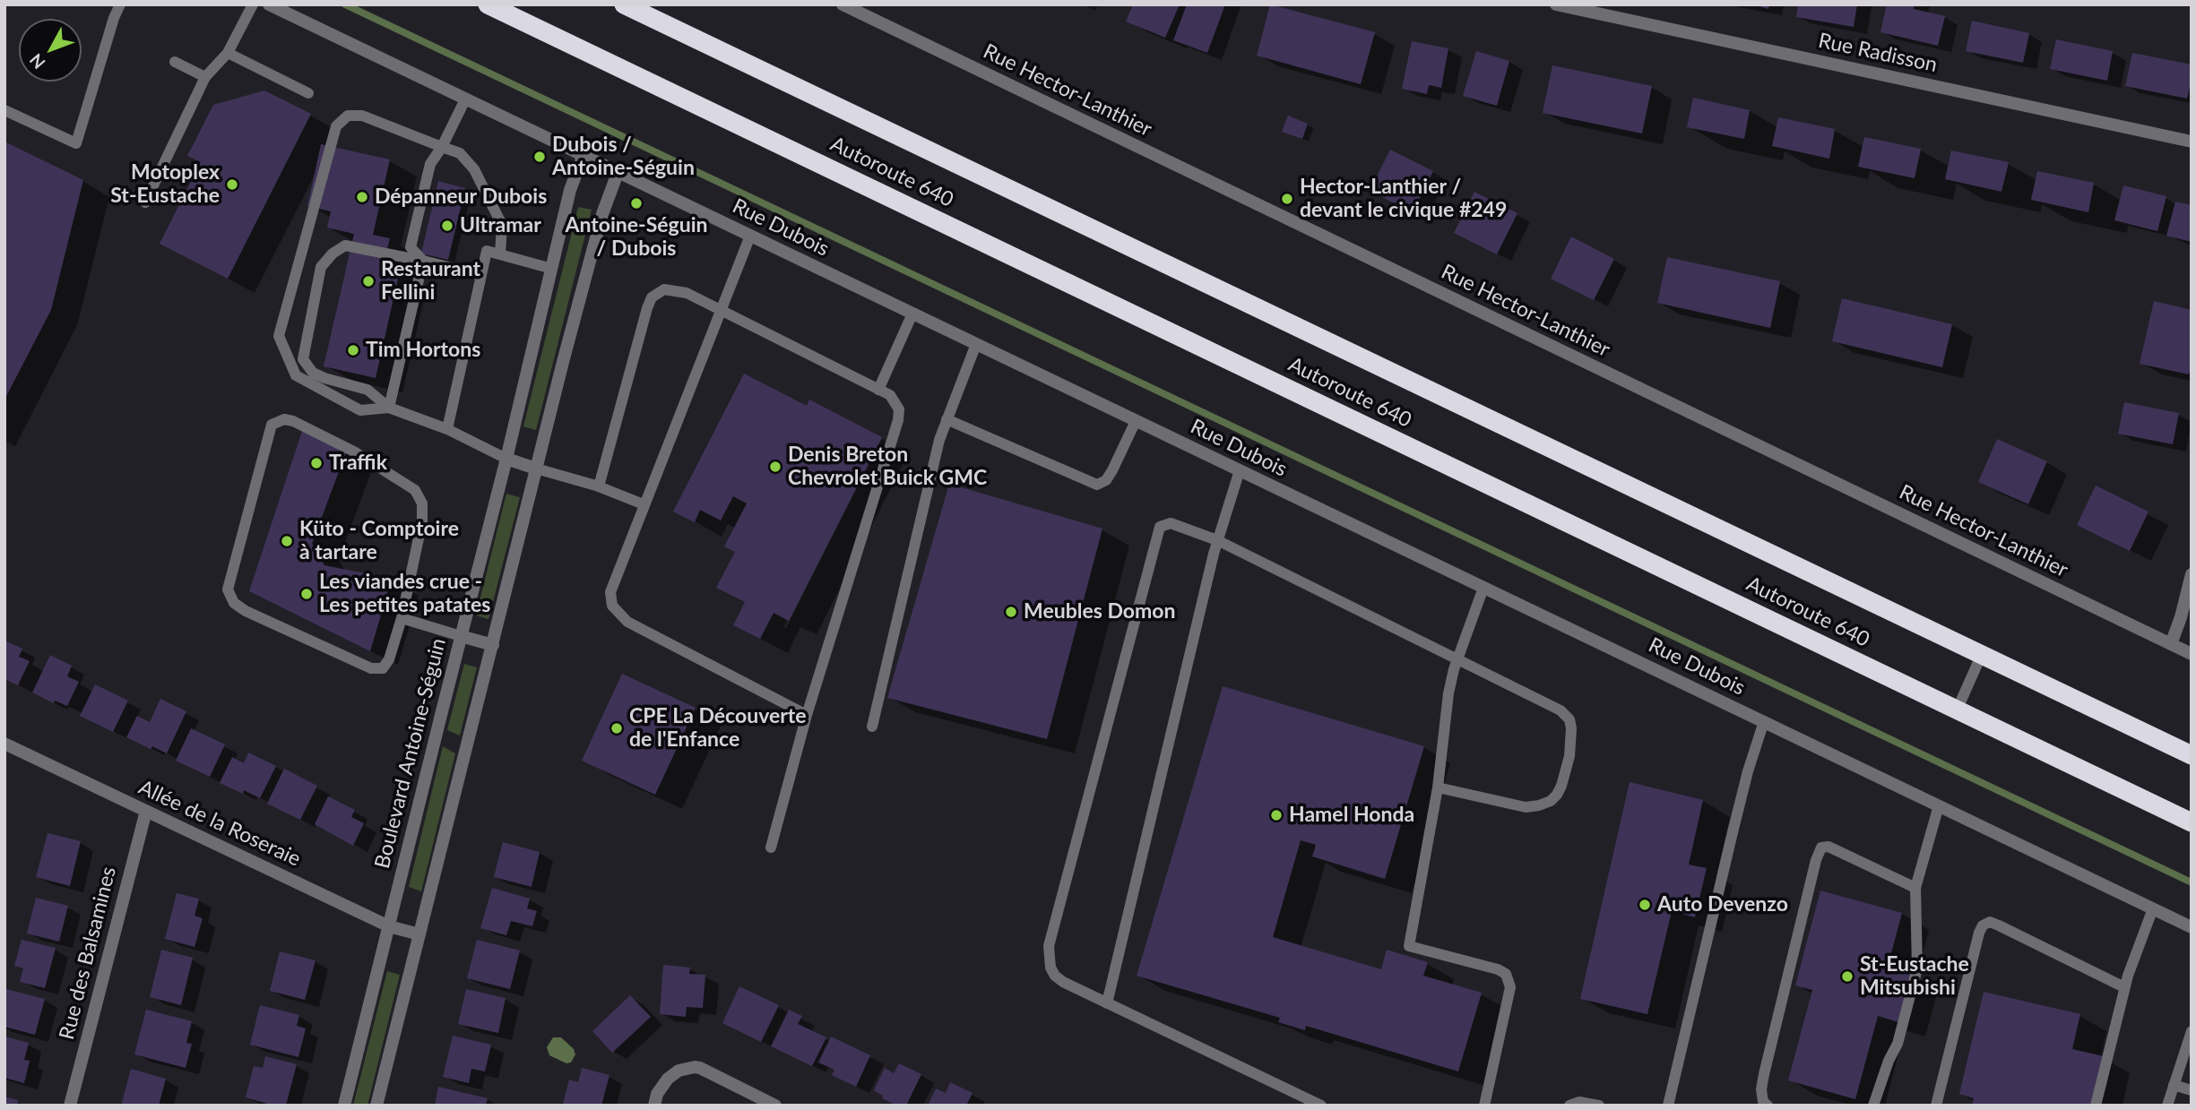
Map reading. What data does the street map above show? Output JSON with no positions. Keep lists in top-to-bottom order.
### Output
{
  "streets": {
    "highway": ["Autoroute 640"],
    "street": [
      "Rue Radisson",
      "Rue Hector-Lanthier",
      "Rue Dubois",
      "Boulevard Antoine-Séguin",
      "Allée de la Roseraie",
      "Rue des Balsamines"
    ]
  },
  "crossings": [
    ["Rue Dubois", "Boulevard Antoine-Séguin"],
    ["Boulevard Antoine-Séguin", "Allée de la Roseraie"],
    ["Allée de la Roseraie", "Rue des Balsamines"]
  ],
  "places": [
    "Dubois / Antoine-Séguin",
    "Motoplex St-Eustache",
    "Dépanneur Dubois",
    "Hector-Lanthier / devant le civique #249",
    "Antoine-Séguin / Dubois",
    "Ultramar",
    "Restaurant Fellini",
    "Tim Hortons",
    "Traffik",
    "Denis Breton Chevrolet Buick GMC",
    "Küto - Comptoire à tartare",
    "Les viandes crue - Les petites patates",
    "Meubles Domon",
    "CPE La Découverte de l'Enfance",
    "Hamel Honda",
    "Auto Devenzo",
    "St-Eustache Mitsubishi"
  ],
  "north": "bottom left"
}
